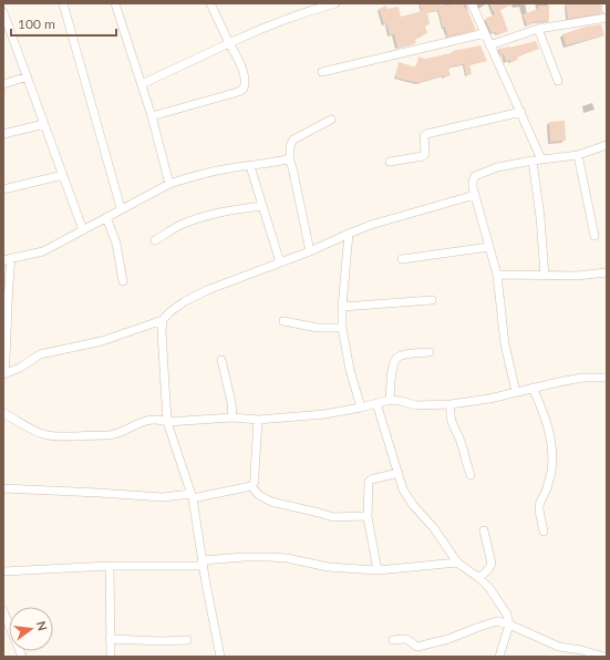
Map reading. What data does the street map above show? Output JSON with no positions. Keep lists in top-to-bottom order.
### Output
{
  "scale_bar": "100 m",
  "north": "right"
}
